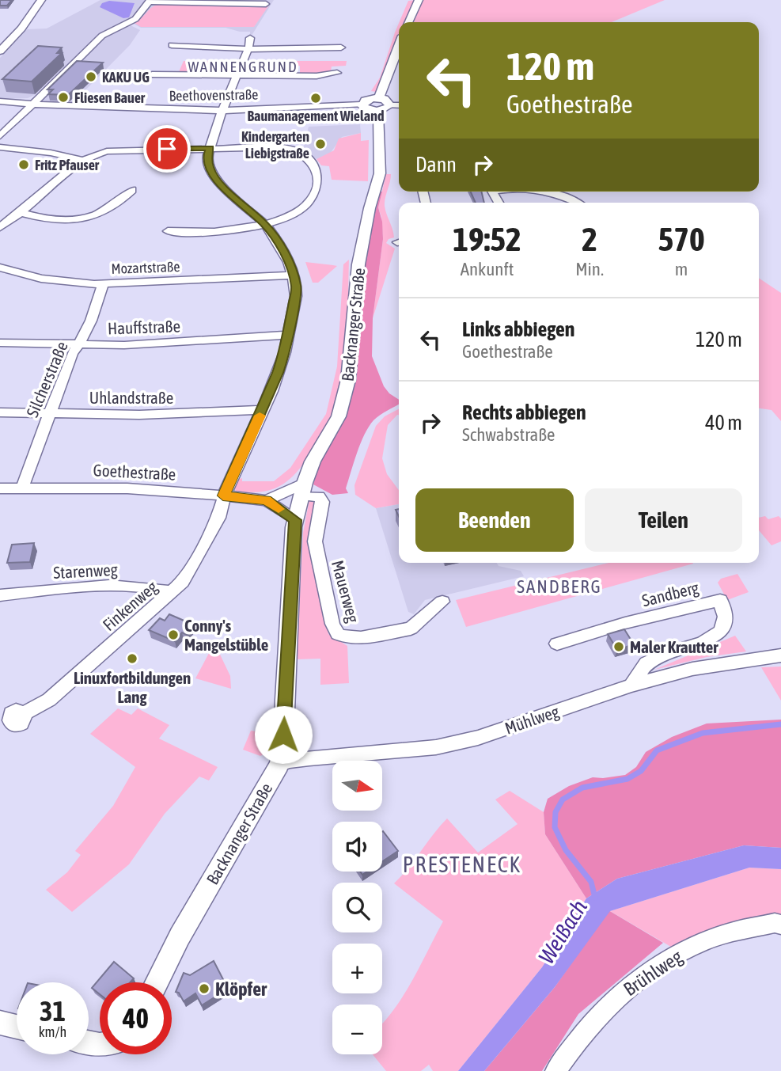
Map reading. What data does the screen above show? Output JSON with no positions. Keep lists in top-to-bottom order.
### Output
{
  "streets": {
    "street": [
      "Beethovenstraße",
      "Mozartstraße",
      "Backnanger Straße",
      "Hauffstraße",
      "Silcherstraße",
      "Uhlandstraße",
      "Goethestraße",
      "Starenweg",
      "Mauerweg",
      "Sandberg",
      "Finkenweg",
      "Mühlweg",
      "Brühlweg"
    ]
  },
  "crossings": [
    ["Mozartstraße", "Silcherstraße"],
    ["Mozartstraße", "Finkenweg"],
    ["Backnanger Straße", "Goethestraße"],
    ["Backnanger Straße", "Mauerweg"],
    ["Backnanger Straße", "Mühlweg"],
    ["Hauffstraße", "Silcherstraße"],
    ["Hauffstraße", "Finkenweg"],
    ["Silcherstraße", "Uhlandstraße"],
    ["Silcherstraße", "Goethestraße"],
    ["Uhlandstraße", "Finkenweg"],
    ["Goethestraße", "Finkenweg"],
    ["Starenweg", "Finkenweg"],
    ["Sandberg", "Mühlweg"]
  ],
  "districts": ["WANNENGRUND", "SANDBERG", "PRESTENECK"],
  "water": ["Weißach"],
  "places": [
    "KAKU UG",
    "Fliesen Bauer",
    "Baumanagement Wieland",
    "Kindergarten Liebigstraße",
    "Fritz Pfauser",
    "Conny's Mangelstüble",
    "Maler Krautter",
    "Linuxfortbildungen Lang",
    "Klöpfer"
  ],
  "north": "right",
  "page": {
    "turn": ["120 m", "Goethestraße"],
    "then": "Dann",
    "eta": [
      "19:52",
      "Ankunft",
      "2",
      "Min.",
      "570",
      "m"
    ],
    "list": [
      {
        "name": "Links abbiegen",
        "note": "Goethestraße",
        "value": "120 m"
      },
      {
        "name": "Rechts abbiegen",
        "note": "Schwabstraße",
        "value": "40 m"
      }
    ],
    "buttons": ["Beenden", "Teilen"],
    "map_buttons": ["+", "−"],
    "speed": "31 km/h",
    "limit": "40"
  }
}
